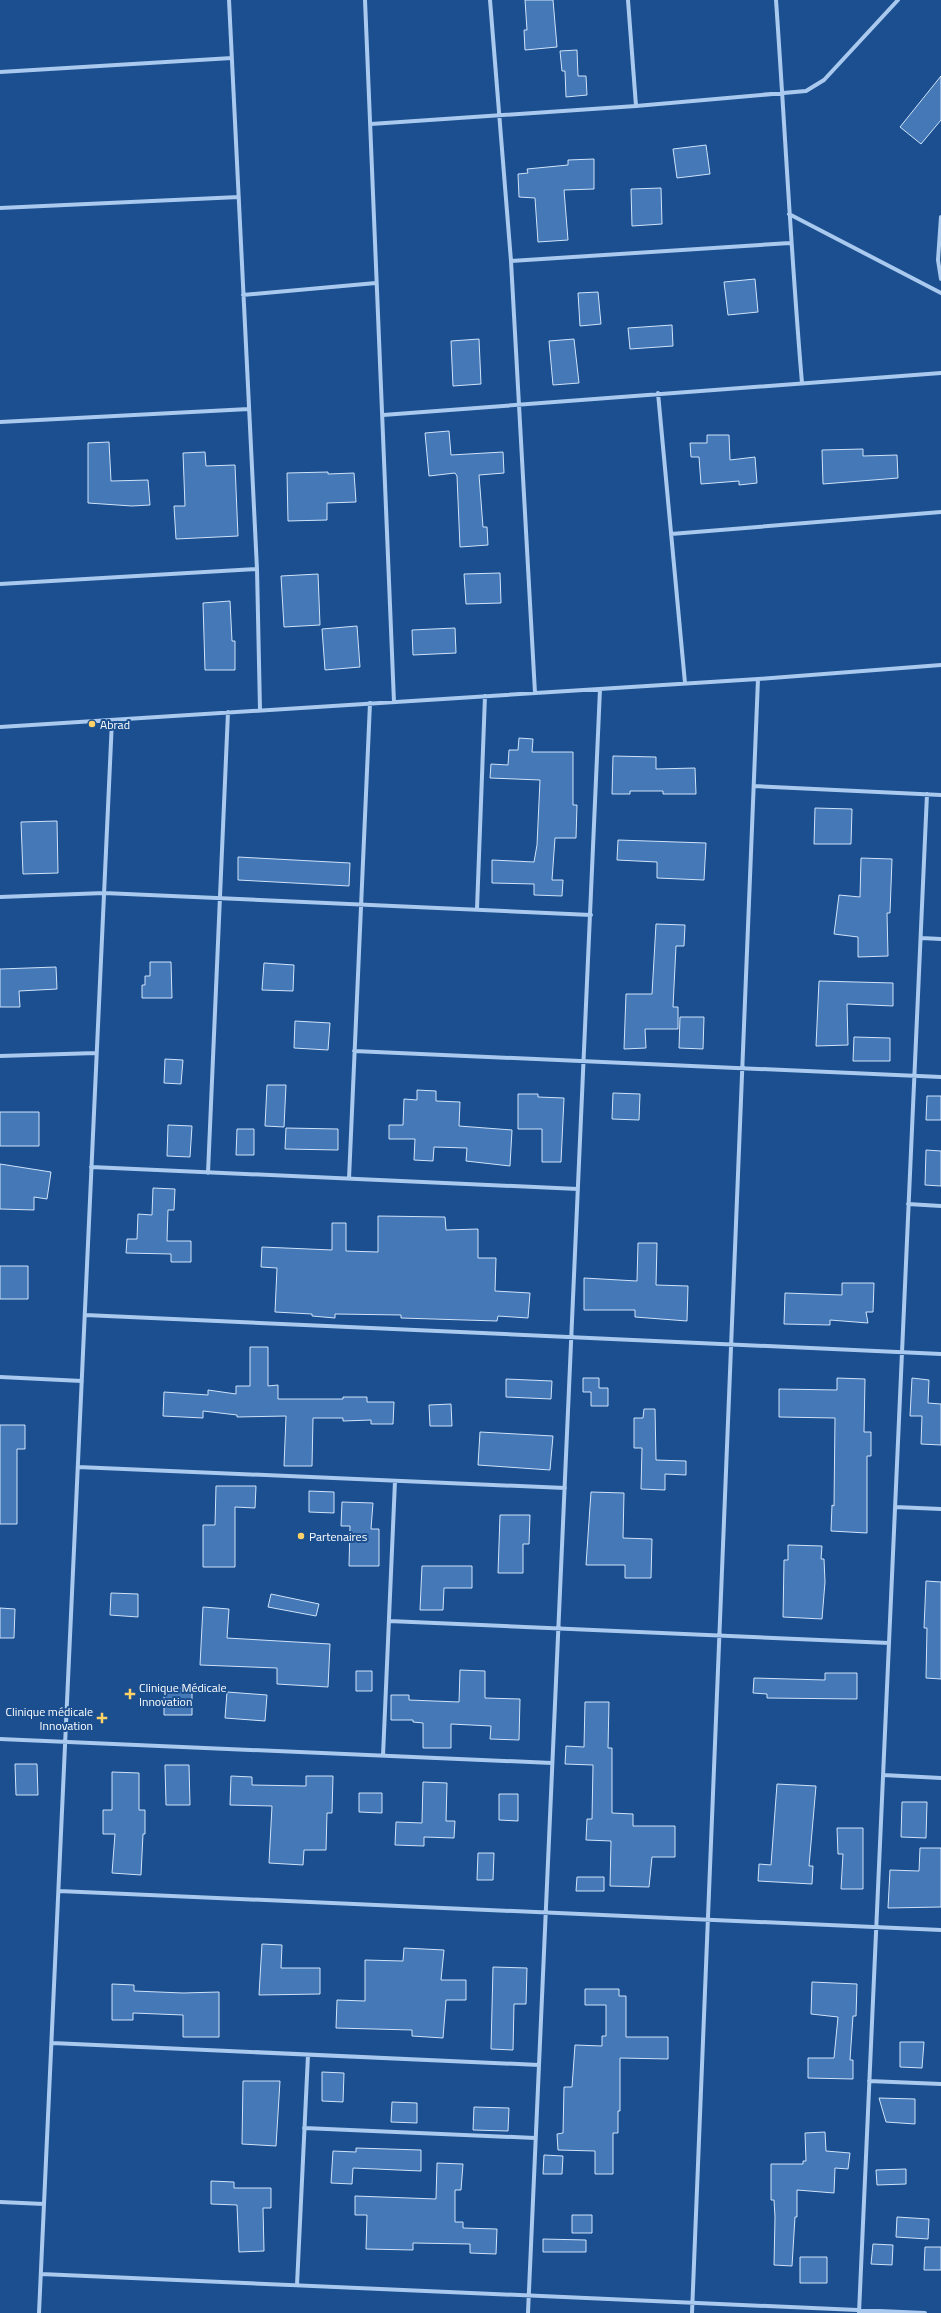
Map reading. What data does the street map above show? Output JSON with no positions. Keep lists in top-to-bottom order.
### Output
{
  "places": {
    "other": ["Abrad", "Partenaires"],
    "health": ["Clinique Médicale Innovation", "Clinique médicale Innovation"]
  }
}
